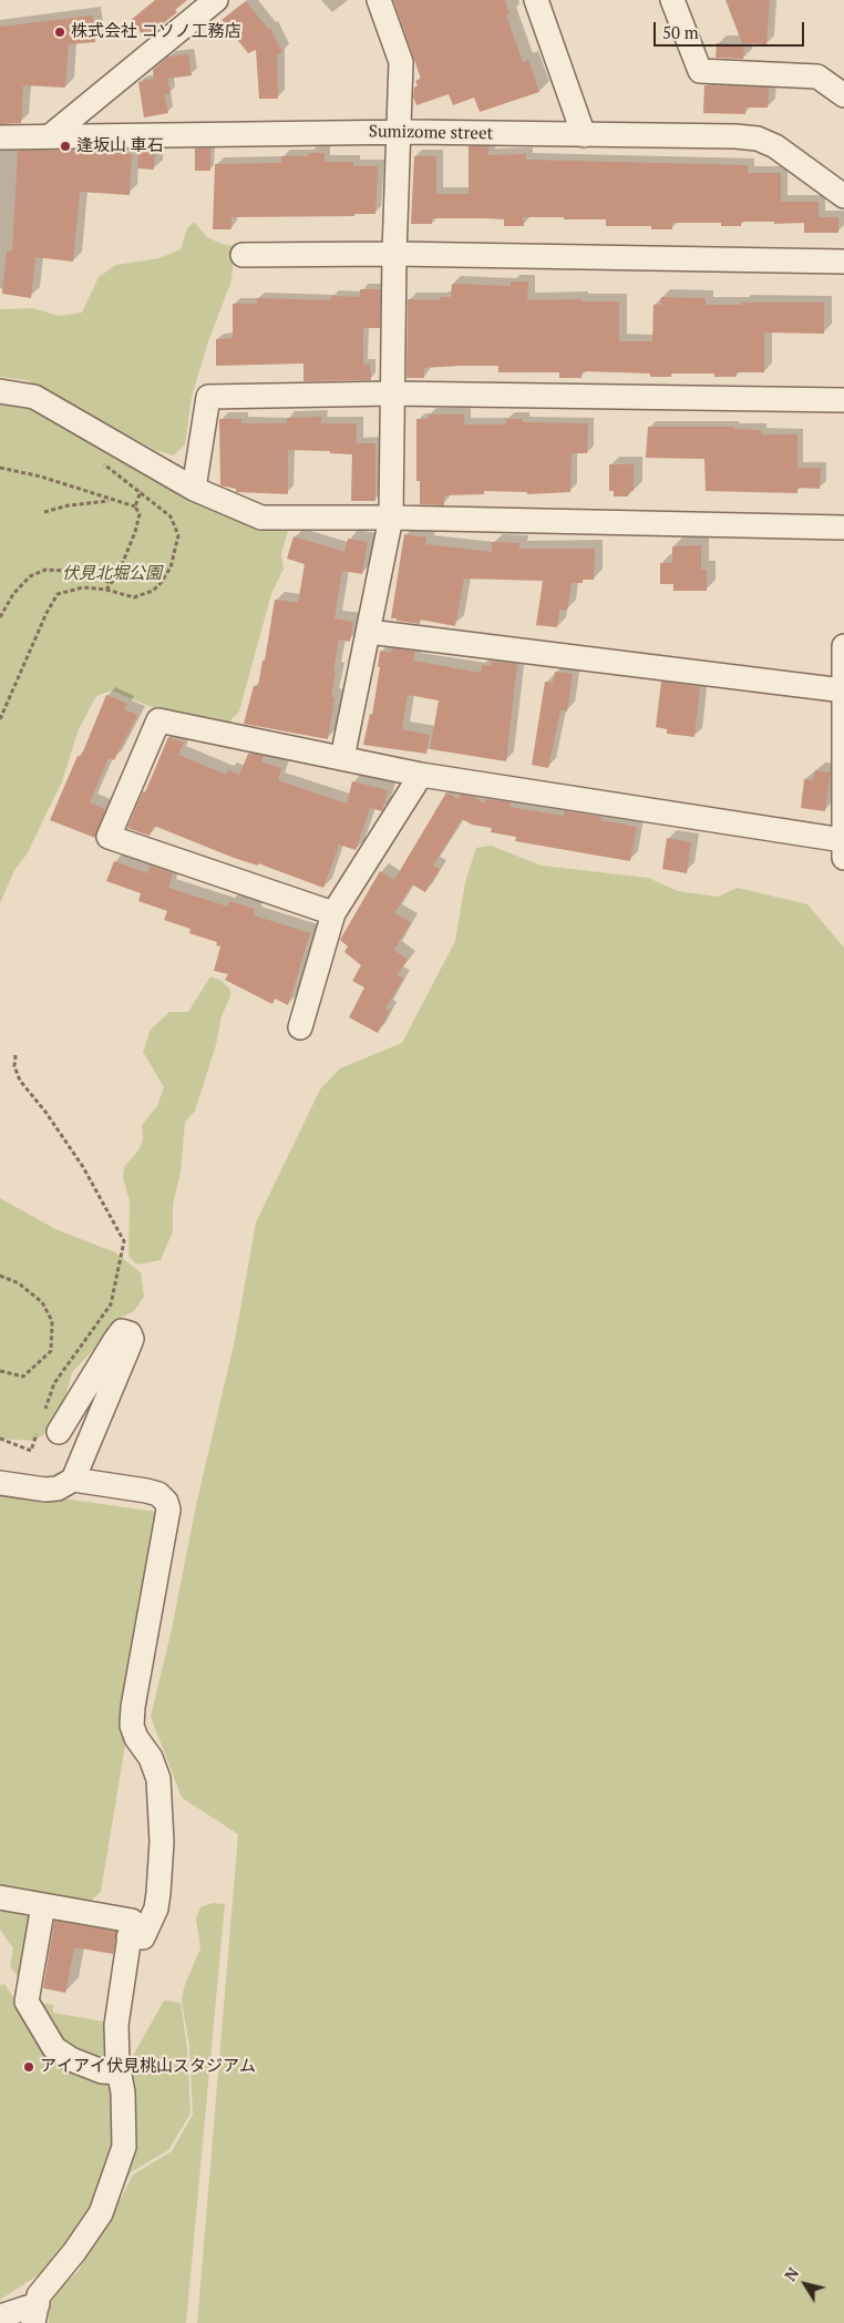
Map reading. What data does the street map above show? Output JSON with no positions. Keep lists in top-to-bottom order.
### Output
{
  "streets": {
    "street": ["Sumizome street"]
  },
  "parks": ["伏見北堀公園"],
  "places": ["株式会社 コソノ工務店", "逢坂山 車石", "アイアイ伏見桃山スタジアム"],
  "scale_bar": "50 m",
  "north": "top left"
}
